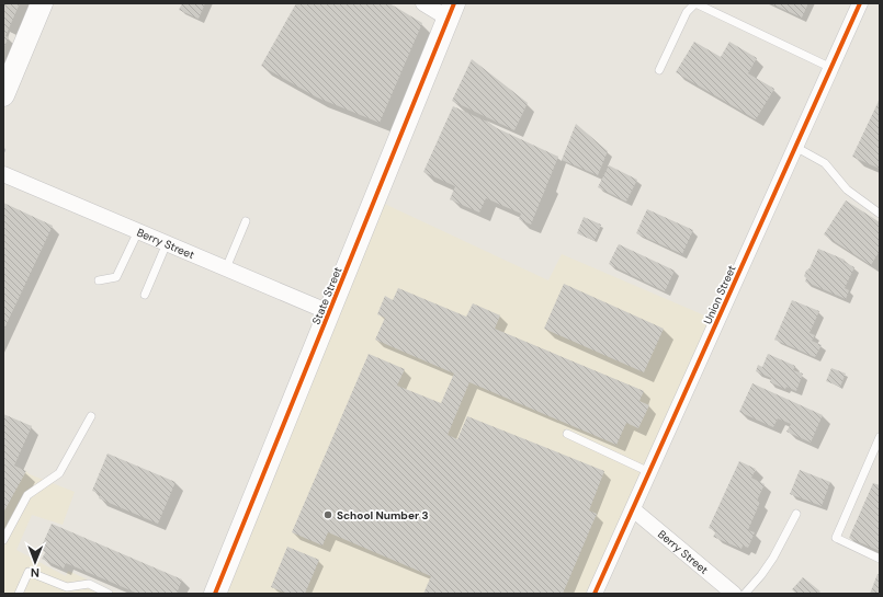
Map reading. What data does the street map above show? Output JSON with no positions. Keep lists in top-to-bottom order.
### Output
{
  "streets": {
    "street": ["Berry Street", "Union Street", "State Street"]
  },
  "crossings": [
    ["Berry Street", "Union Street"],
    ["Berry Street", "State Street"]
  ],
  "places": ["School Number 3"],
  "north": "bottom"
}
